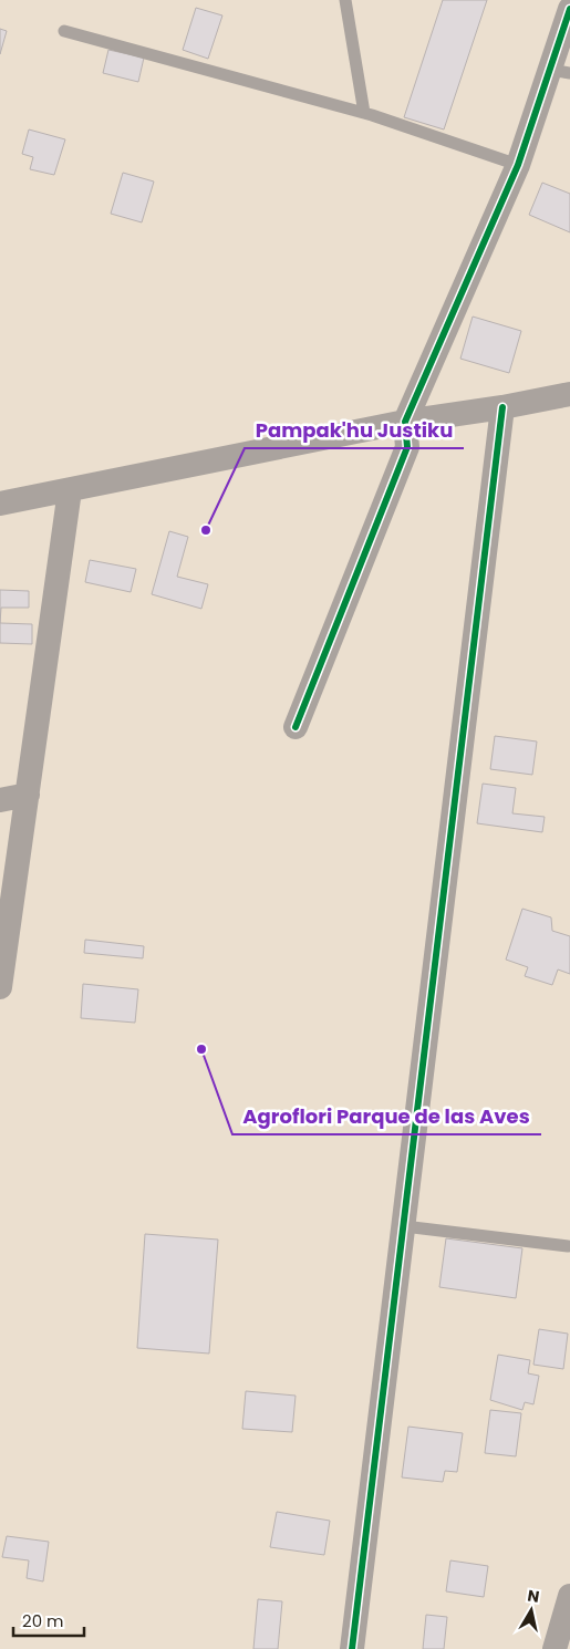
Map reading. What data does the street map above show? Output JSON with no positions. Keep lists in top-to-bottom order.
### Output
{
  "places": ["Pampak'hu Justiku", "Agroflori Parque de las Aves"],
  "scale_bar": "20 m",
  "north": "top"
}
